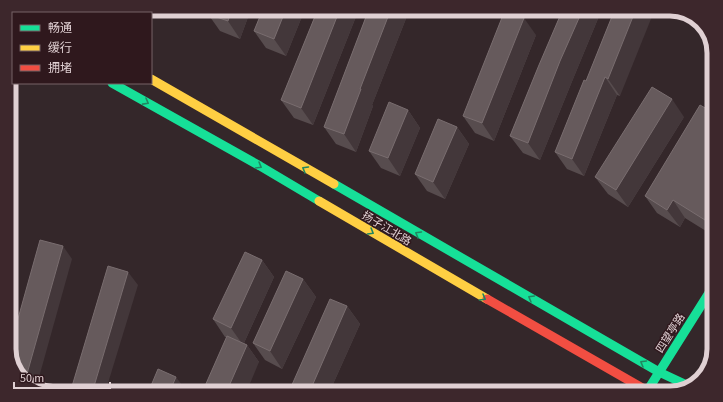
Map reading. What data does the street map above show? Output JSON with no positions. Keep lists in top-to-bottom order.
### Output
{
  "streets": {
    "main road": ["扬子江北路", "四望亭路"]
  },
  "crossings": [
    ["扬子江北路", "四望亭路"]
  ],
  "legend": ["畅通", "缓行", "拥堵"],
  "scale_bar": "50 m"
}
